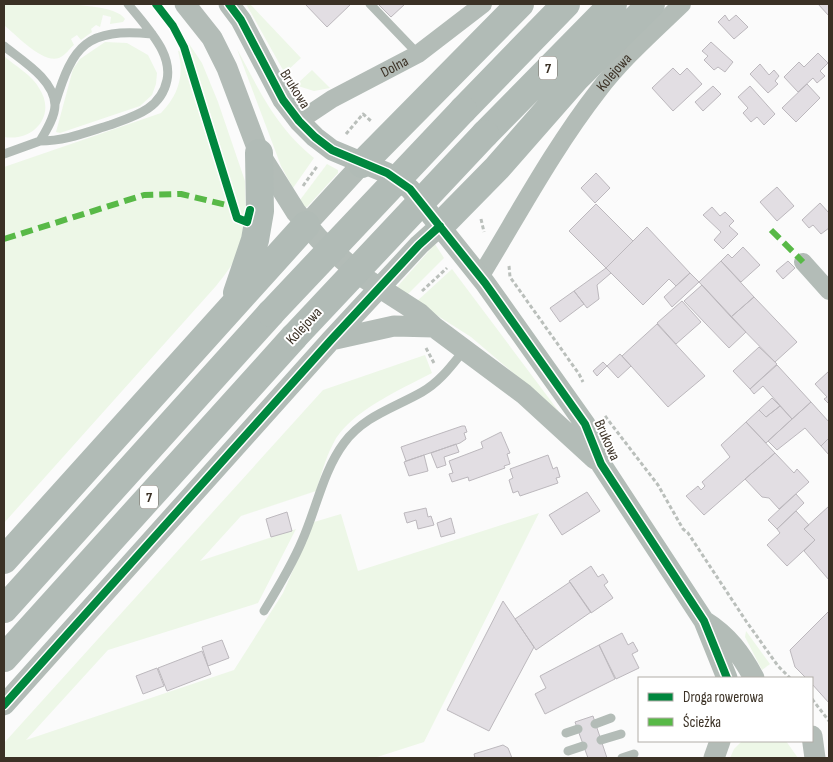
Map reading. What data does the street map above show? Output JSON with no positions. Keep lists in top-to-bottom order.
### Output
{
  "streets": {
    "highway": ["7", "Kolejowa"],
    "street": ["Dolna", "Brukowa"]
  },
  "crossings": [
    ["Dolna", "Brukowa"],
    ["Kolejowa", "Brukowa"]
  ],
  "legend": ["Droga rowerowa", "Ścieżka"]
}
